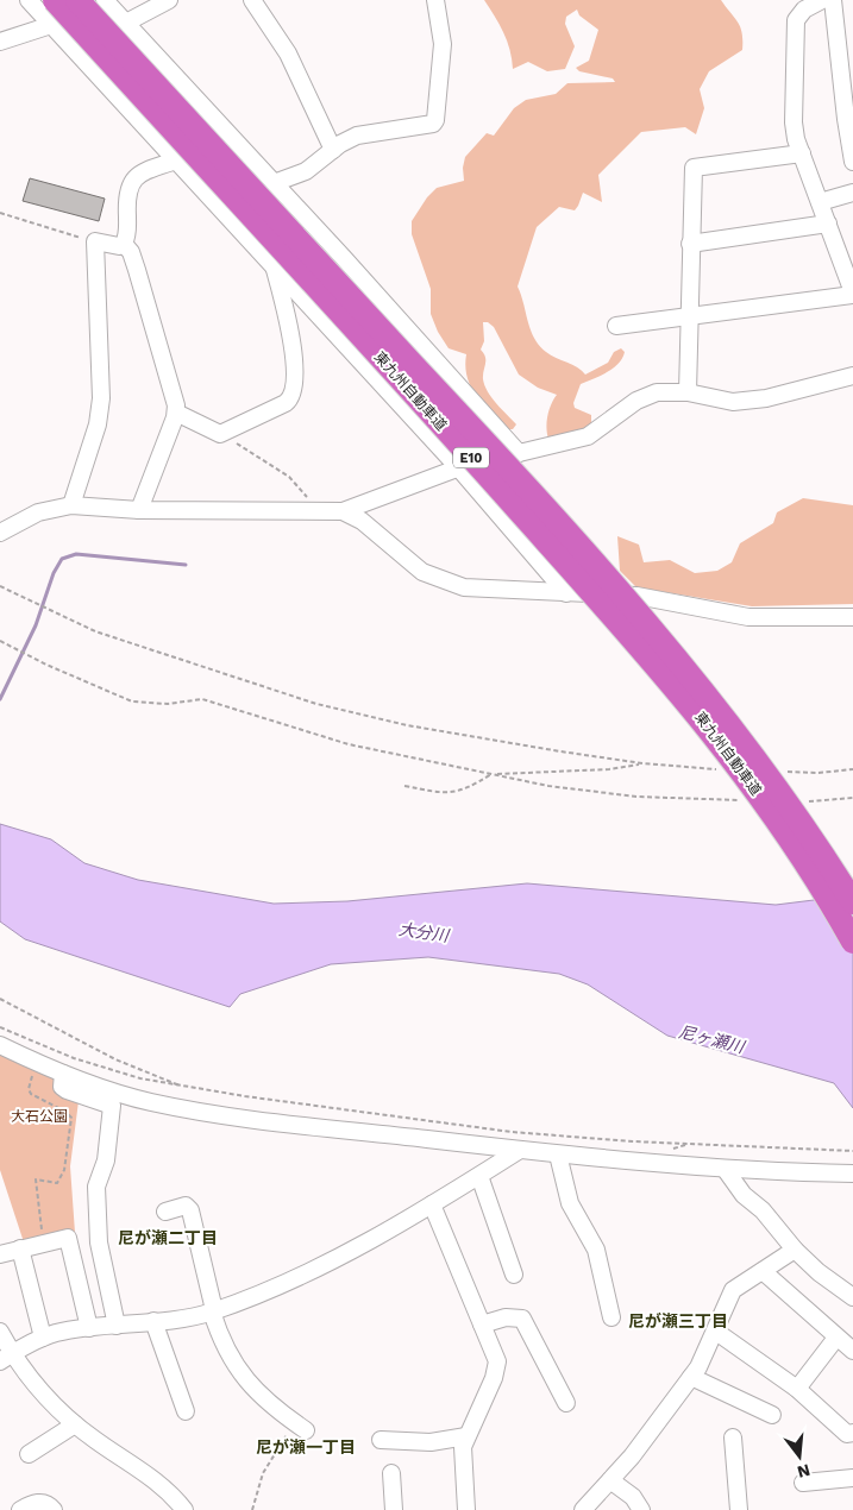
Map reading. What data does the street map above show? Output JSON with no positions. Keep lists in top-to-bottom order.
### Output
{
  "streets": {
    "highway": ["東九州自動車道", "E10"]
  },
  "districts": ["尼が瀬二丁目", "尼が瀬三丁目", "尼が瀬一丁目"],
  "water": ["大分川", "尼ヶ瀬川"],
  "parks": ["大石公園"],
  "north": "bottom"
}
